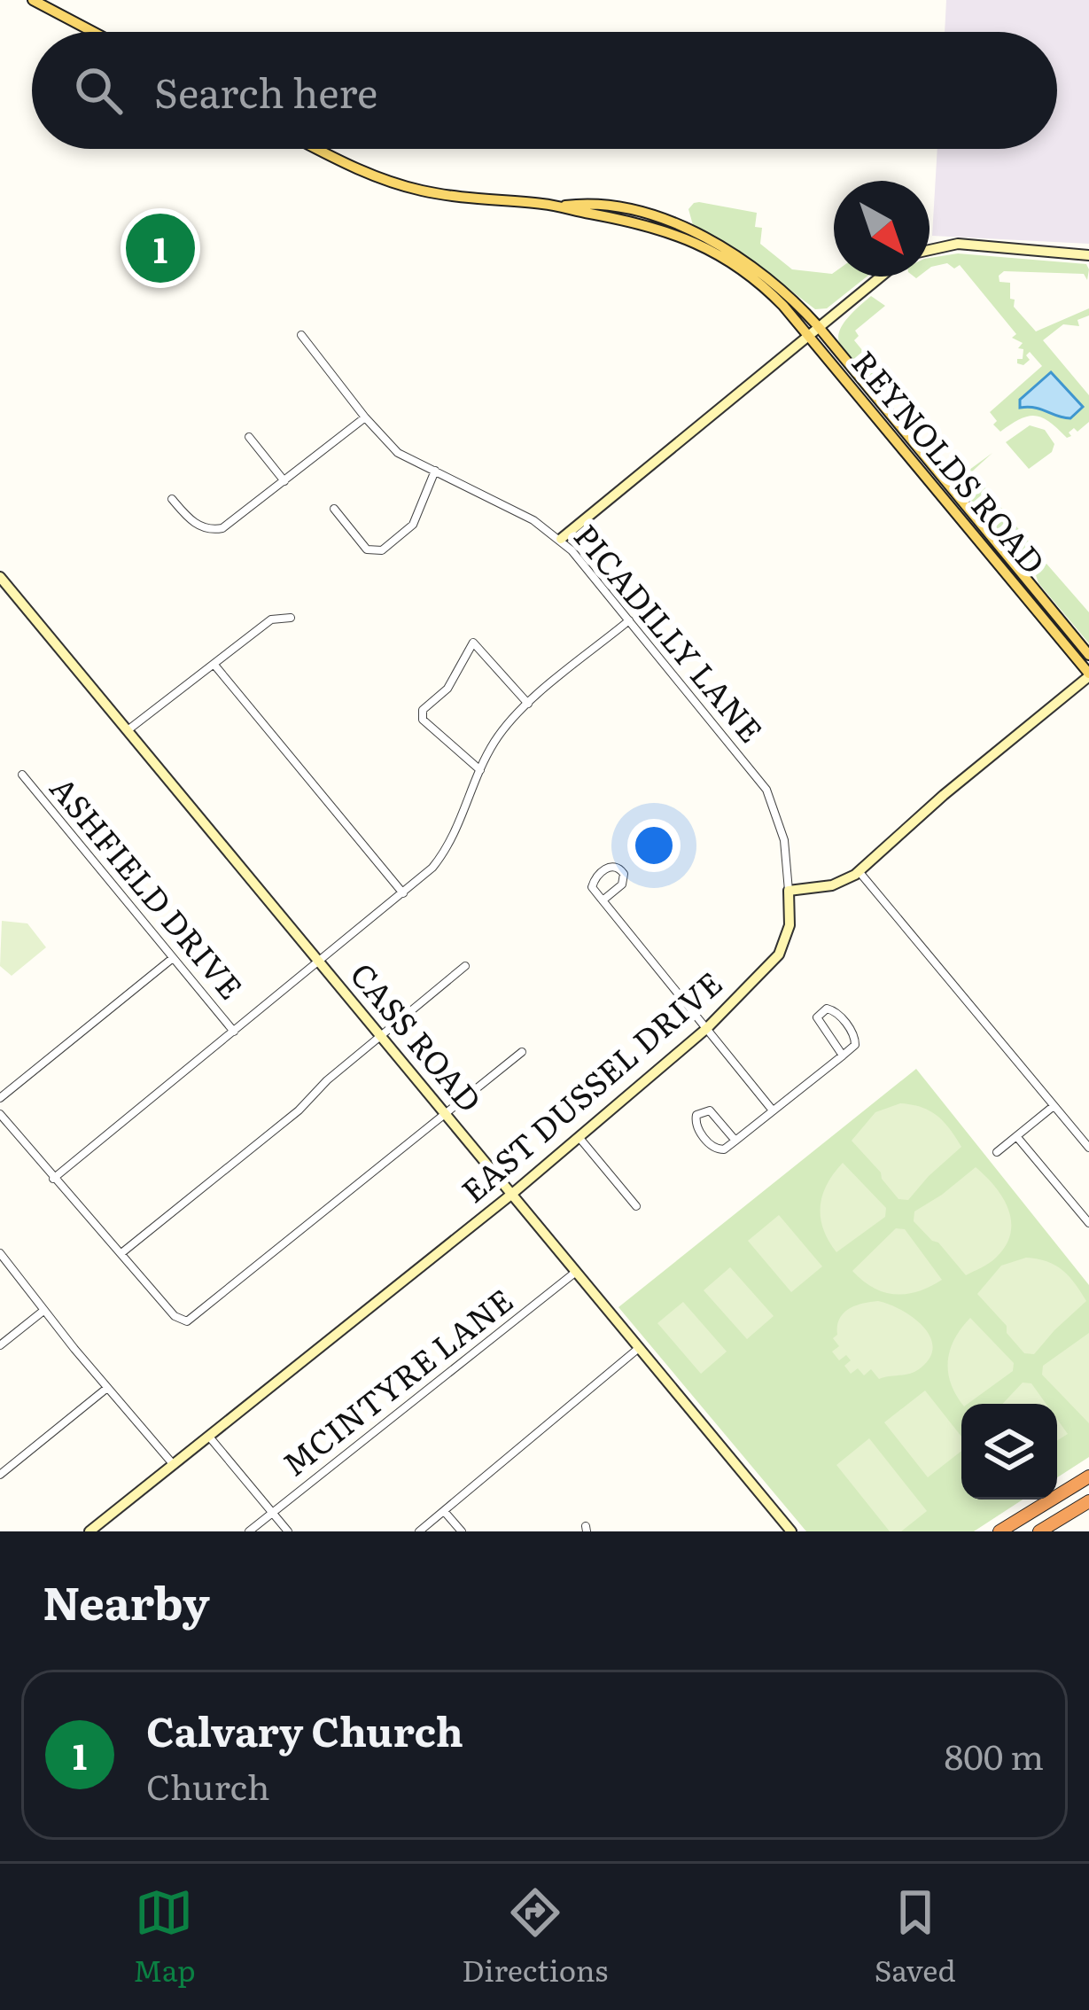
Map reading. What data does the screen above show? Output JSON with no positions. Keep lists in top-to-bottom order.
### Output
{
  "streets": {
    "main road": ["REYNOLDS ROAD"],
    "street": [
      "PICADILLY LANE",
      "ASHFIELD DRIVE",
      "CASS ROAD",
      "EAST DUSSEL DRIVE",
      "MCINTYRE LANE"
    ]
  },
  "crossings": [
    ["PICADILLY LANE", "EAST DUSSEL DRIVE"],
    ["CASS ROAD", "EAST DUSSEL DRIVE"],
    ["CASS ROAD", "MCINTYRE LANE"]
  ],
  "north": "bottom right",
  "page": {
    "search": "Search here",
    "pins": "1",
    "heading": "Nearby",
    "list": [
      {
        "mark": "1",
        "name": "Calvary Church",
        "note": "Church",
        "value": "800 m"
      }
    ],
    "nav": ["Map", "Directions", "Saved"]
  }
}
